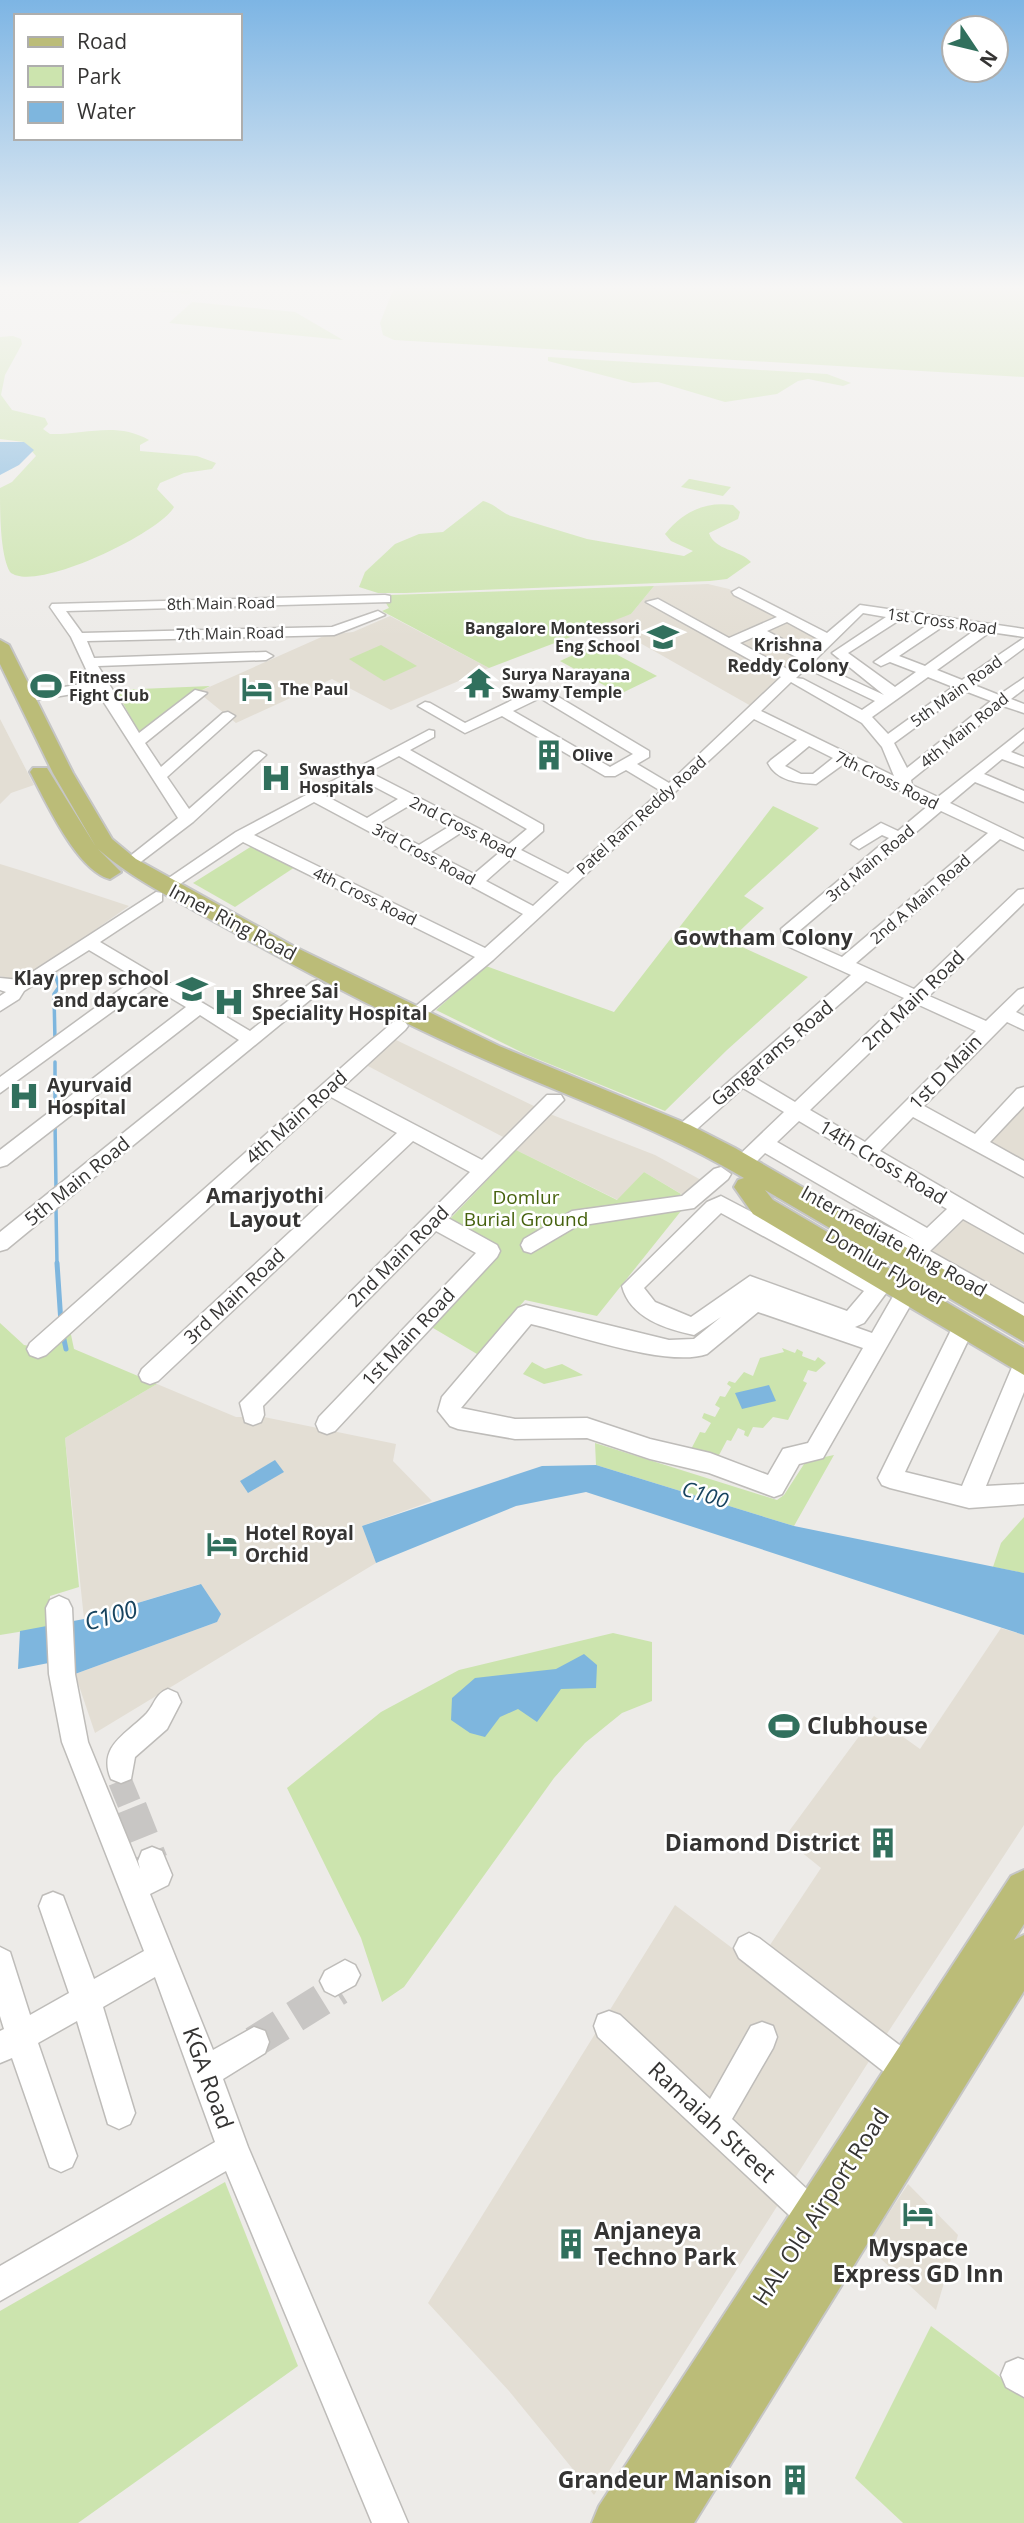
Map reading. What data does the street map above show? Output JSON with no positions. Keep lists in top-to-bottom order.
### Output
{
  "streets": {
    "main road": ["Inner Ring Road", "Domlur Flyover", "HAL Old Airport Road"],
    "street": [
      "8th Main Road",
      "1st Cross Road",
      "7th Main Road",
      "5th Main Road",
      "4th Main Road",
      "7th Cross Road",
      "Patel Ram Reddy Road",
      "2nd Cross Road",
      "3rd Cross Road",
      "3rd Main Road",
      "4th Cross Road",
      "2nd A Main Road",
      "2nd Main Road",
      "Gangarams Road",
      "1st D Main",
      "14th Cross Road",
      "Intermediate Ring Road",
      "1st Main Road",
      "KGA Road",
      "Ramaiah Street"
    ]
  },
  "crossings": [
    ["8th Main Road", "7th Main Road"],
    ["1st Cross Road", "Patel Ram Reddy Road"],
    ["5th Main Road", "Inner Ring Road"],
    ["4th Main Road", "7th Cross Road"],
    ["4th Main Road", "Patel Ram Reddy Road"],
    ["4th Main Road", "Inner Ring Road"],
    ["7th Cross Road", "Patel Ram Reddy Road"],
    ["7th Cross Road", "3rd Main Road"],
    ["7th Cross Road", "2nd A Main Road"],
    ["Patel Ram Reddy Road", "2nd Cross Road"],
    ["Patel Ram Reddy Road", "3rd Cross Road"],
    ["Patel Ram Reddy Road", "4th Cross Road"],
    ["Patel Ram Reddy Road", "Inner Ring Road"],
    ["3rd Main Road", "2nd A Main Road"],
    ["Inner Ring Road", "2nd Main Road"],
    ["Inner Ring Road", "Gangarams Road"],
    ["Inner Ring Road", "Intermediate Ring Road"],
    ["Inner Ring Road", "Domlur Flyover"],
    ["2nd Main Road", "14th Cross Road"],
    ["2nd Main Road", "Intermediate Ring Road"],
    ["2nd Main Road", "Domlur Flyover"],
    ["2nd Main Road", "1st Main Road"],
    ["Gangarams Road", "14th Cross Road"],
    ["1st D Main", "14th Cross Road"],
    ["Intermediate Ring Road", "Domlur Flyover"],
    ["Ramaiah Street", "HAL Old Airport Road"]
  ],
  "districts": ["Krishna Reddy Colony", "Gowtham Colony", "Amarjyothi Layout"],
  "water": ["C100"],
  "parks": ["Domlur Burial Ground"],
  "places": {
    "school or university": ["Bangalore Montessori Eng School", "Klay prep school and daycare"],
    "temple": ["Surya Narayana Swamy Temple"],
    "sports": ["Fitness Fight Club", "Clubhouse"],
    "hotel": ["The Paul", "Hotel Royal Orchid", "Myspace Express GD Inn"],
    "building": [
      "Olive",
      "Diamond District",
      "Anjaneya Techno Park",
      "Grandeur Manison"
    ],
    "hospital": ["Swasthya Hospitals", "Shree Sai Speciality Hospital", "Ayurvaid Hospital"]
  },
  "legend": ["Road", "Park", "Water"],
  "north": "bottom right"
}
